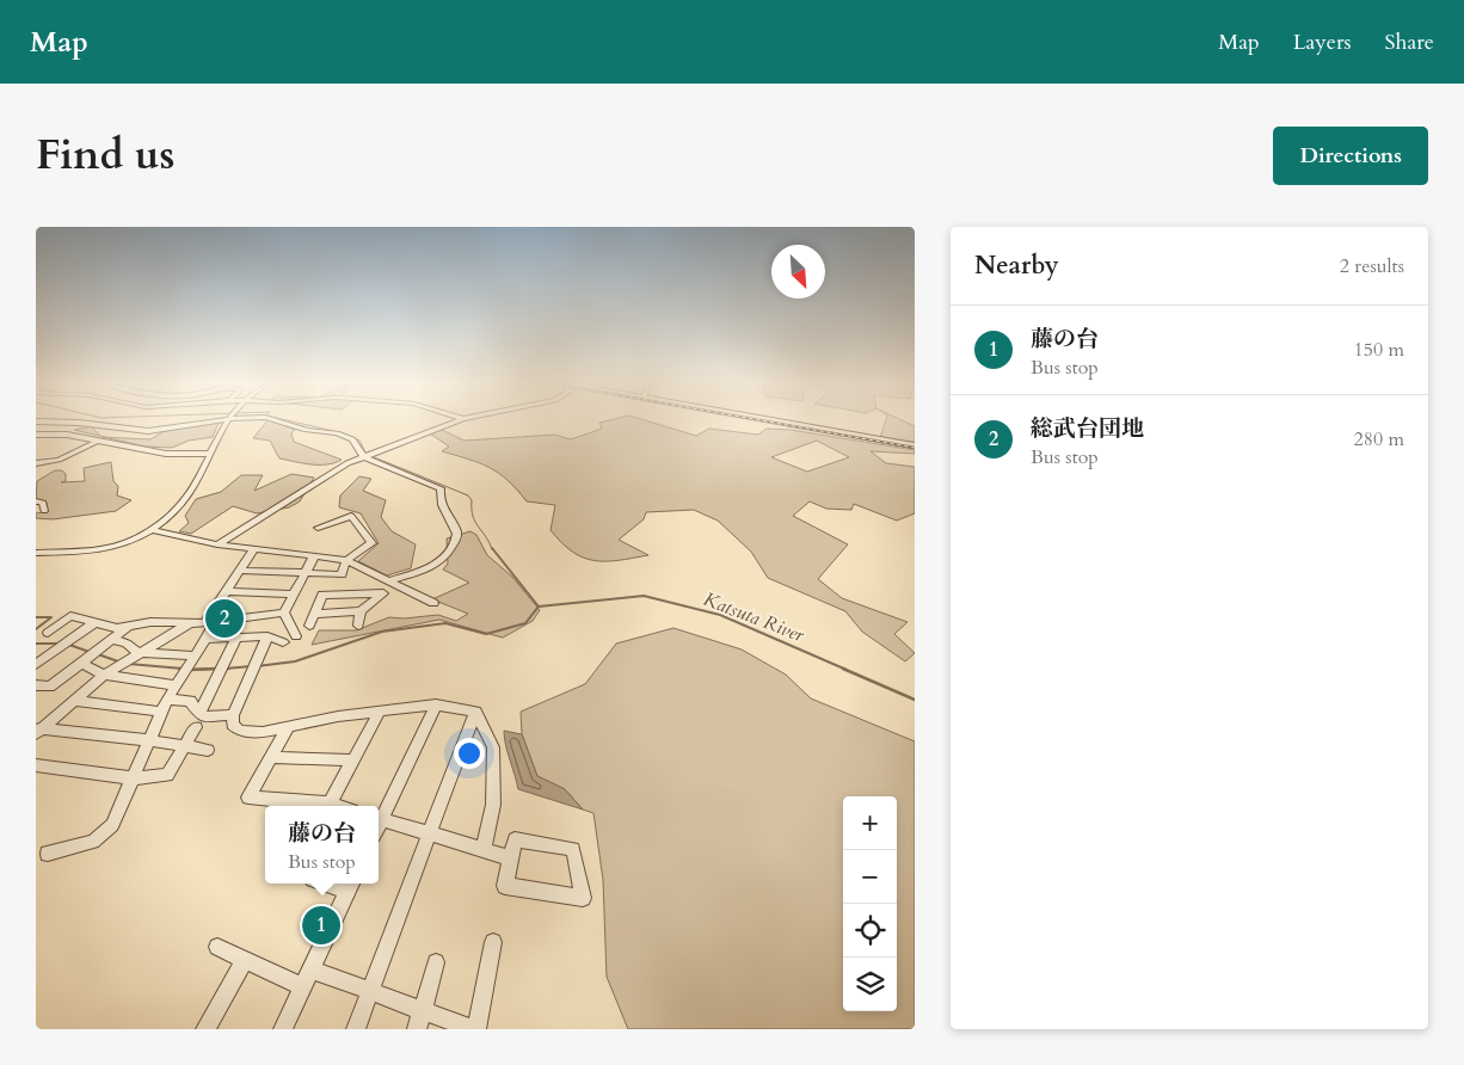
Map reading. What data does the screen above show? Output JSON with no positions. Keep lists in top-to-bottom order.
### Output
{
  "water": ["Katsuta River"],
  "north": "bottom right",
  "page": {
    "header": "Map",
    "nav": ["Map", "Layers", "Share"],
    "title": "Find us",
    "buttons": "Directions",
    "heading": ["Nearby", "2 results"],
    "list": [
      {
        "mark": "1",
        "name": "藤の台",
        "note": "Bus stop",
        "value": "150 m"
      },
      {
        "mark": "2",
        "name": "総武台団地",
        "note": "Bus stop",
        "value": "280 m"
      }
    ],
    "pins": ["2", "1"],
    "map_buttons": ["+", "−"],
    "popup": ["藤の台", "Bus stop"]
  }
}
